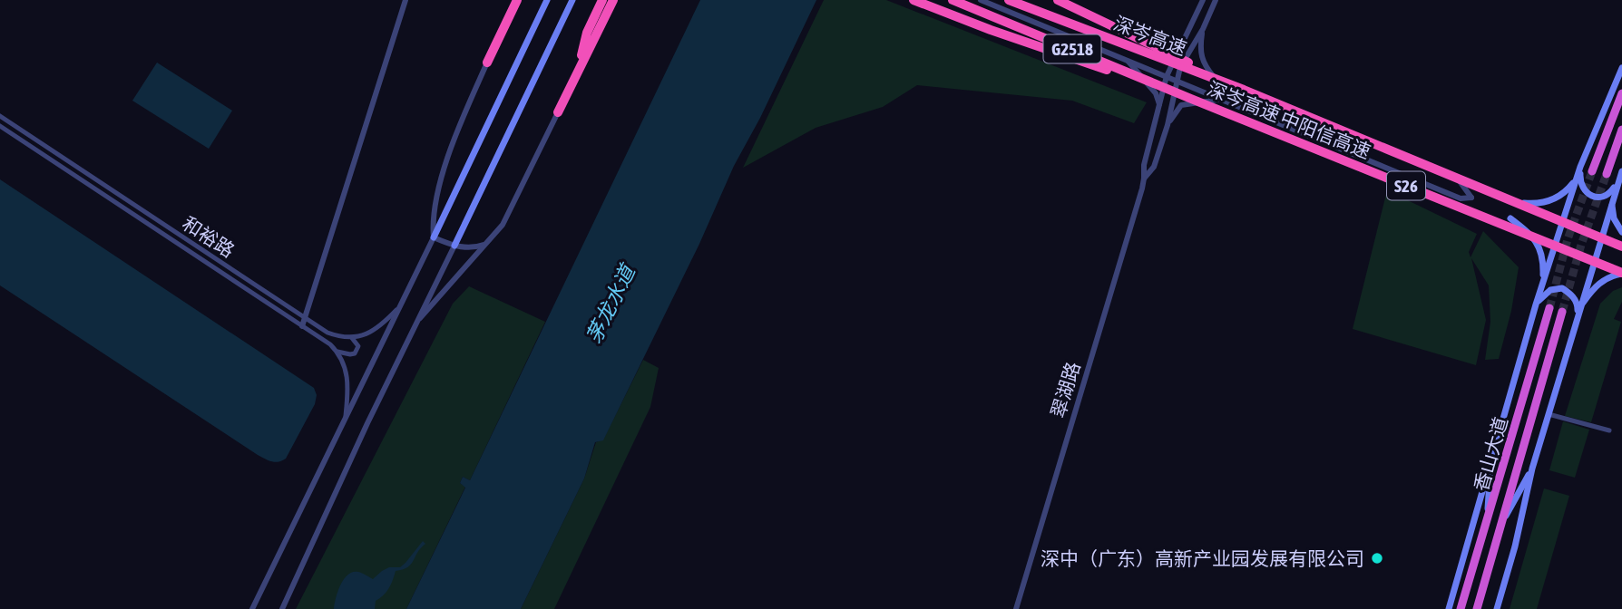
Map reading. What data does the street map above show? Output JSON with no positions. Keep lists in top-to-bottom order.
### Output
{
  "streets": {
    "highway": [
      "深岑高速",
      "G2518",
      "深岑高速 中阳信高速",
      "S26",
      "香山大道"
    ],
    "street": ["和裕路", "翠湖路"]
  },
  "crossings": [
    ["深岑高速", "深岑高速 中阳信高速"],
    ["G2518", "深岑高速 中阳信高速"]
  ],
  "water": ["茅龙水道"],
  "places": ["深中（广东）高新产业园发展有限公司"]
}
